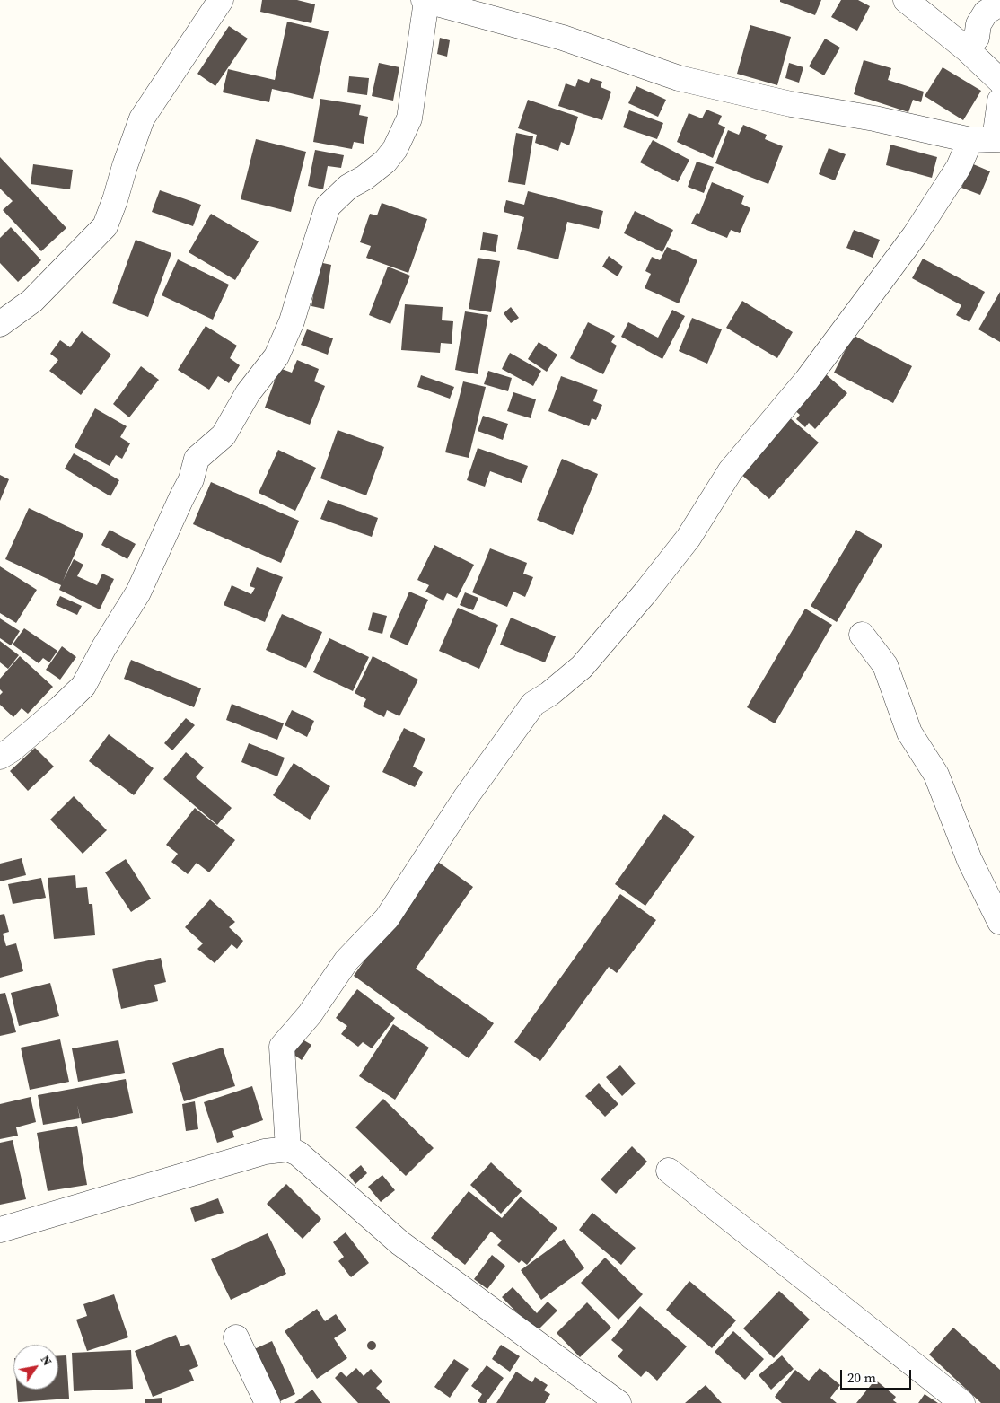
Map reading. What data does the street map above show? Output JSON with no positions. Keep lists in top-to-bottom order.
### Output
{
  "scale_bar": "20 m",
  "north": "top right"
}
